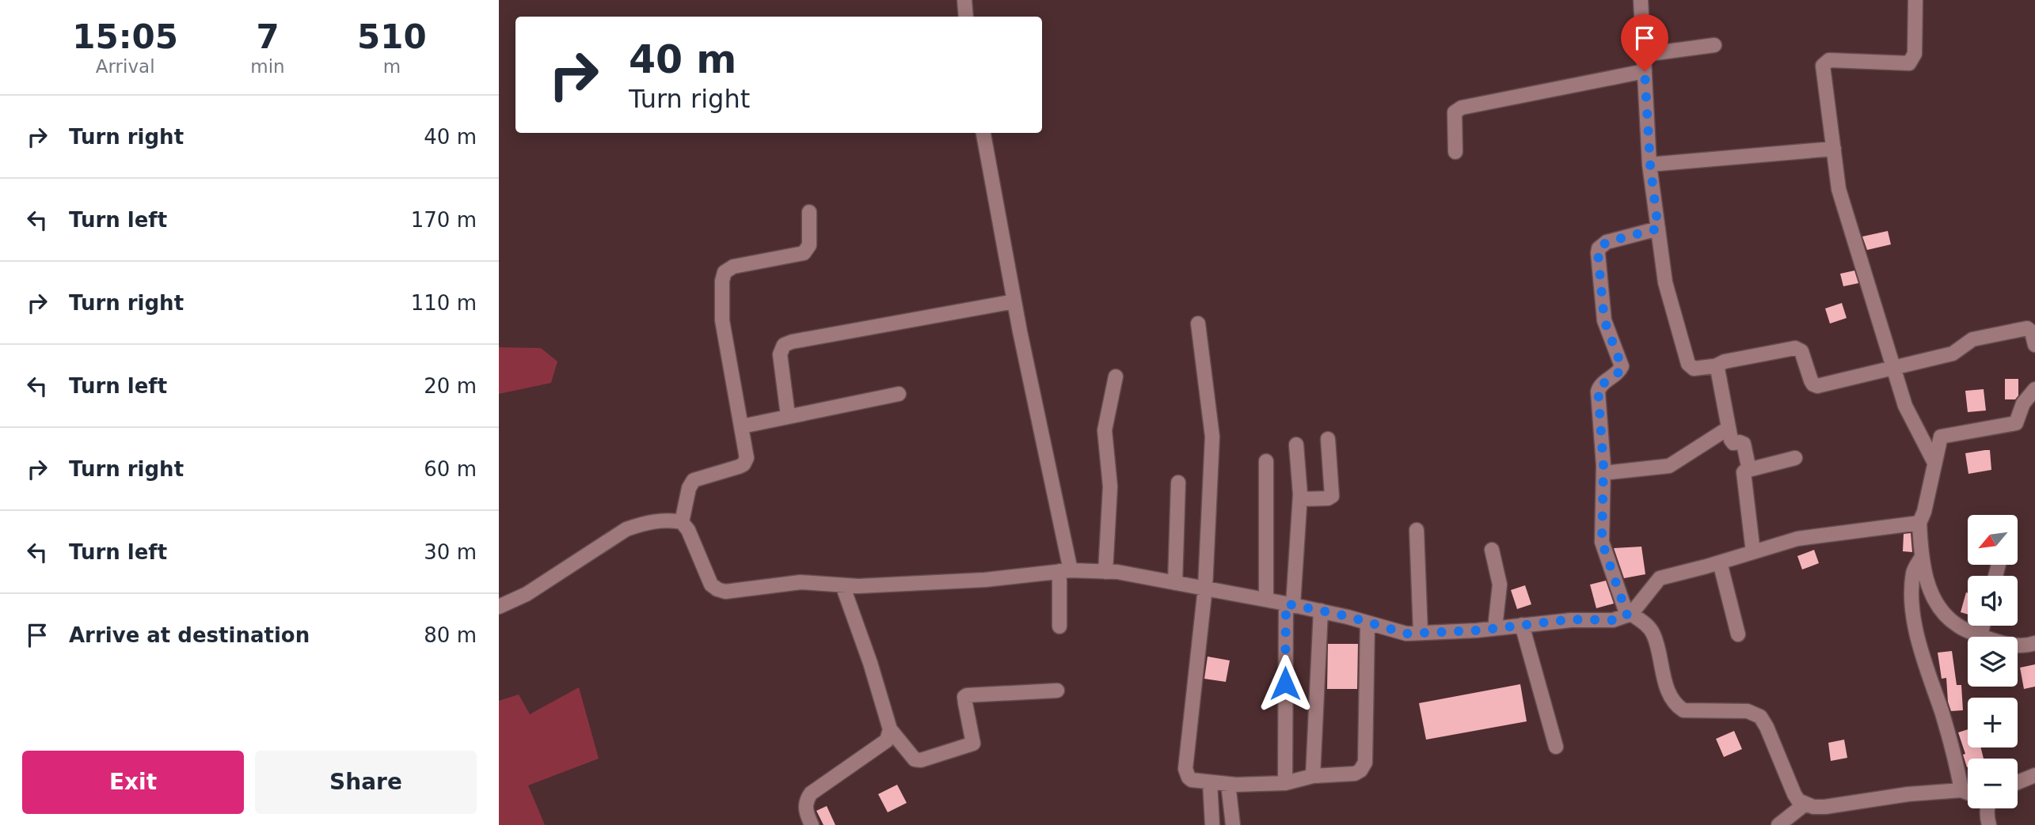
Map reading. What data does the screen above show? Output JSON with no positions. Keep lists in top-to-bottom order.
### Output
{
  "north": "bottom left",
  "page": {
    "eta": [
      "15:05",
      "Arrival",
      "7",
      "min",
      "510",
      "m"
    ],
    "turn": ["40 m", "Turn right"],
    "list": [
      {
        "name": "Turn right",
        "value": "40 m"
      },
      {
        "name": "Turn left",
        "value": "170 m"
      },
      {
        "name": "Turn right",
        "value": "110 m"
      },
      {
        "name": "Turn left",
        "value": "20 m"
      },
      {
        "name": "Turn right",
        "value": "60 m"
      },
      {
        "name": "Turn left",
        "value": "30 m"
      },
      {
        "name": "Arrive at destination",
        "value": "80 m"
      }
    ],
    "map_buttons": ["+", "−"],
    "buttons": ["Exit", "Share"]
  }
}
